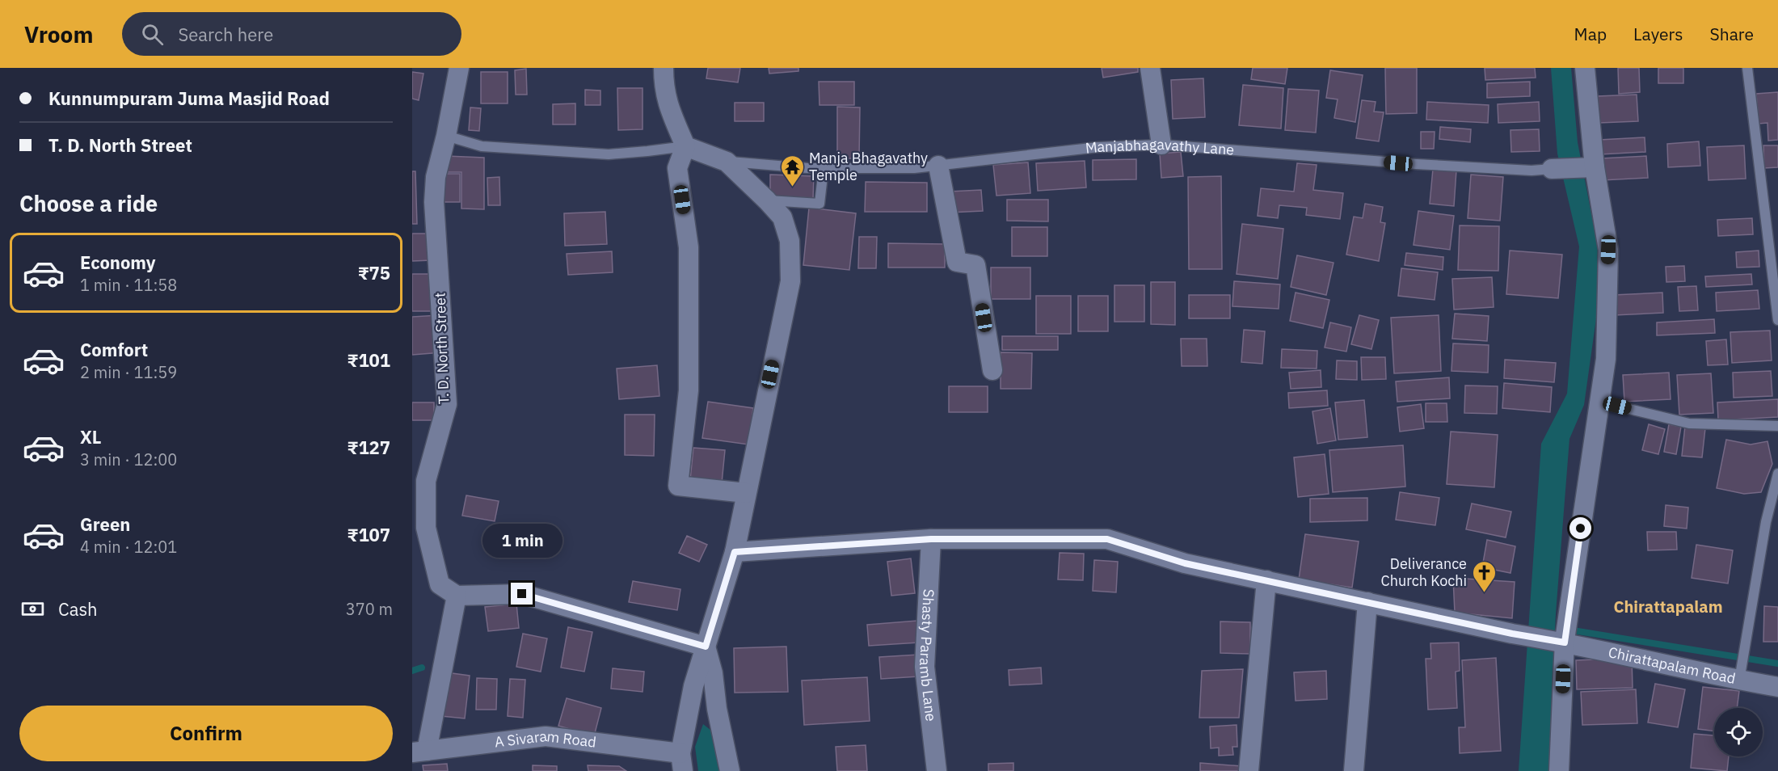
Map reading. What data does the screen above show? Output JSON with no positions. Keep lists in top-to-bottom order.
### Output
{
  "streets": {
    "street": [
      "Manjabhagavathy Lane",
      "T. D. North Street",
      "Shasty Paramb Lane",
      "Chirattapalam Road",
      "A Sivaram Road"
    ]
  },
  "crossings": [
    ["Shasty Paramb Lane", "Chirattapalam Road"]
  ],
  "districts": ["Chirattapalam"],
  "places": {
    "temple": ["Manja Bhagavathy Temple"],
    "church": ["Deliverance Church Kochi"]
  },
  "page": {
    "header": "Vroom",
    "search": "Search here",
    "nav": ["Map", "Layers", "Share"],
    "banner": ["Kunnumpuram Juma Masjid Road", "T. D. North Street"],
    "heading": "Choose a ride",
    "list": [
      {
        "name": "Economy",
        "note": "1 min · 11:58",
        "value": "₹75"
      },
      {
        "name": "Comfort",
        "note": "2 min · 11:59",
        "value": "₹101"
      },
      {
        "name": "XL",
        "note": "3 min · 12:00",
        "value": "₹127"
      },
      {
        "name": "Green",
        "note": "4 min · 12:01",
        "value": "₹107"
      }
    ],
    "bubble": "1 min",
    "pay": ["Cash", "370 m"],
    "buttons": "Confirm"
  }
}
